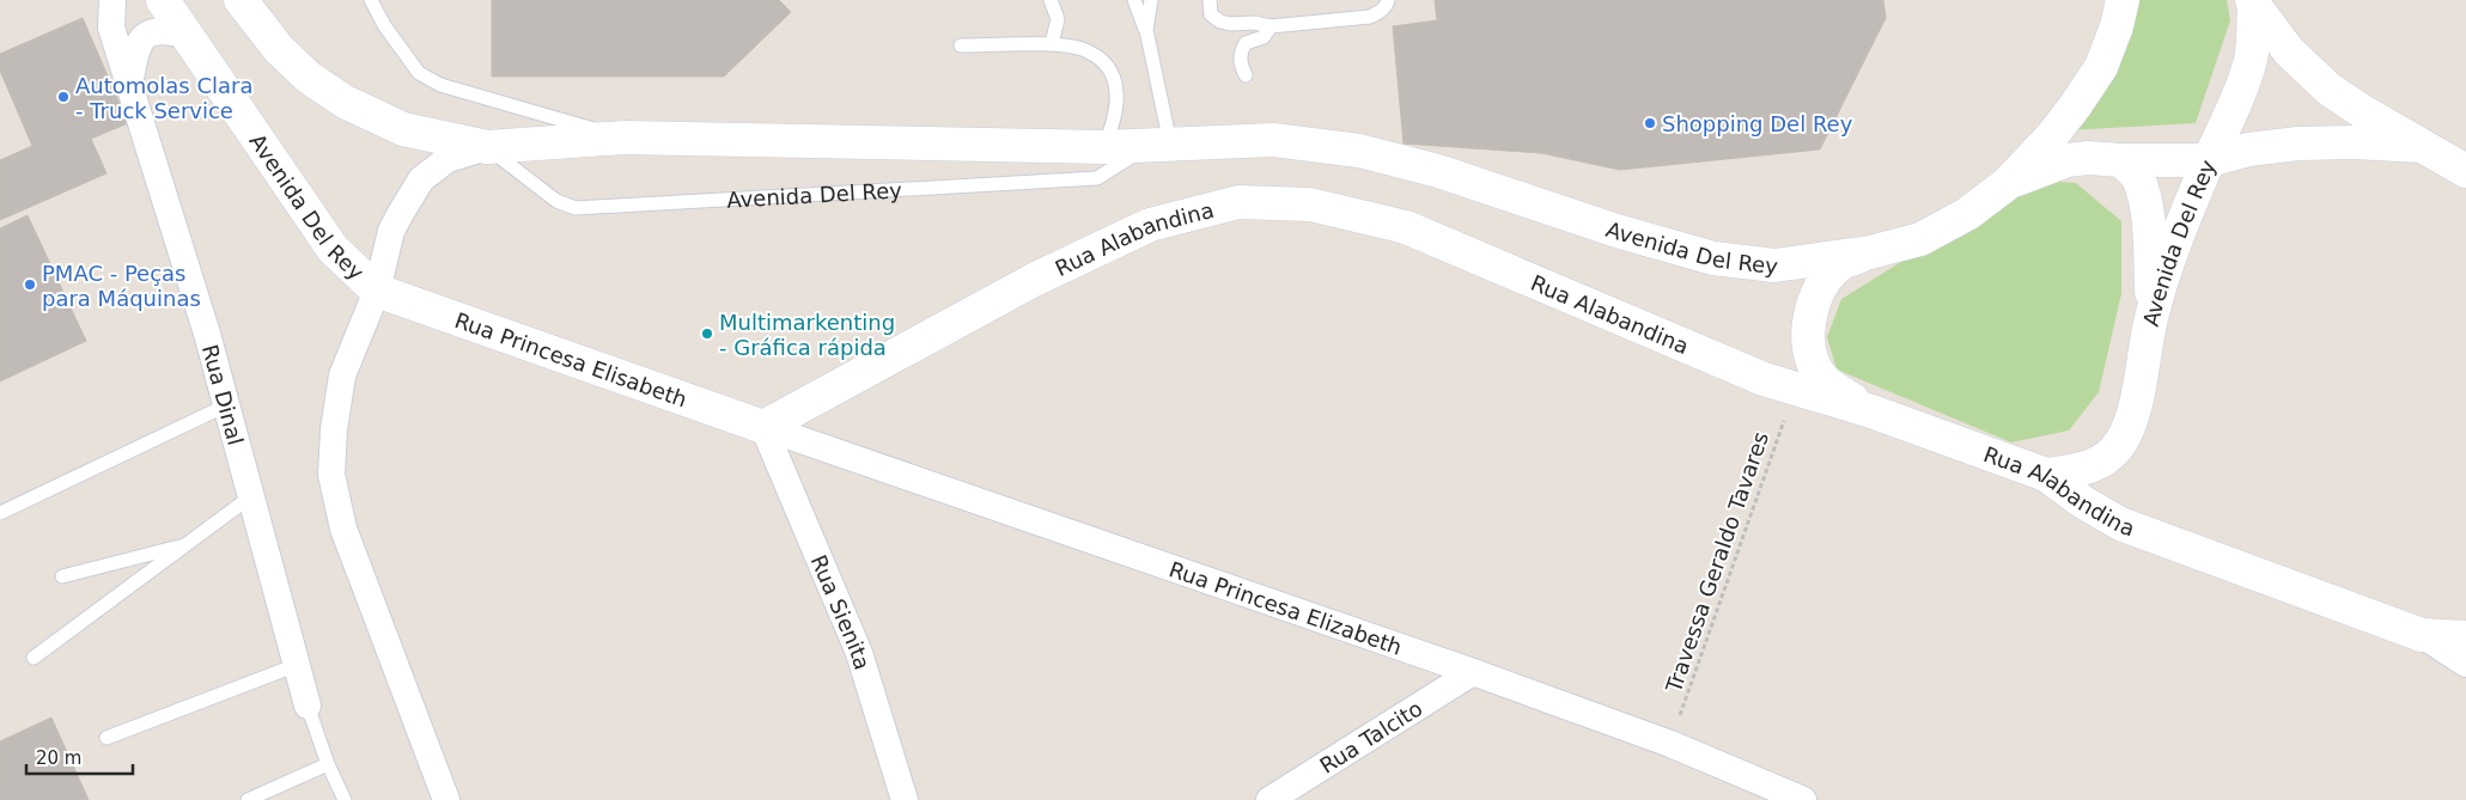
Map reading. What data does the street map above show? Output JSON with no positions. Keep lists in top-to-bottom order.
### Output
{
  "streets": {
    "street": [
      "Avenida Del Rey",
      "Rua Alabandina",
      "Rua Princesa Elisabeth",
      "Rua Dinal",
      "Rua Princesa Elizabeth",
      "Rua Sienita",
      "Rua Talcito"
    ],
    "path": ["Travessa Geraldo Tavares"]
  },
  "crossings": [
    ["Avenida Del Rey", "Rua Alabandina"],
    ["Avenida Del Rey", "Rua Princesa Elisabeth"],
    ["Avenida Del Rey", "Rua Dinal"],
    ["Rua Alabandina", "Rua Princesa Elisabeth"],
    ["Rua Alabandina", "Travessa Geraldo Tavares"],
    ["Rua Alabandina", "Rua Princesa Elizabeth"],
    ["Rua Alabandina", "Rua Sienita"],
    ["Rua Princesa Elisabeth", "Rua Princesa Elizabeth"],
    ["Rua Princesa Elisabeth", "Rua Sienita"],
    ["Travessa Geraldo Tavares", "Rua Princesa Elizabeth"],
    ["Rua Princesa Elizabeth", "Rua Sienita"],
    ["Rua Princesa Elizabeth", "Rua Talcito"]
  ],
  "places": [
    "Automolas Clara - Truck Service",
    "Shopping Del Rey",
    "PMAC - Peças para Máquinas",
    "Multimarkenting - Gráfica rápida"
  ],
  "scale_bar": "20 m"
}
